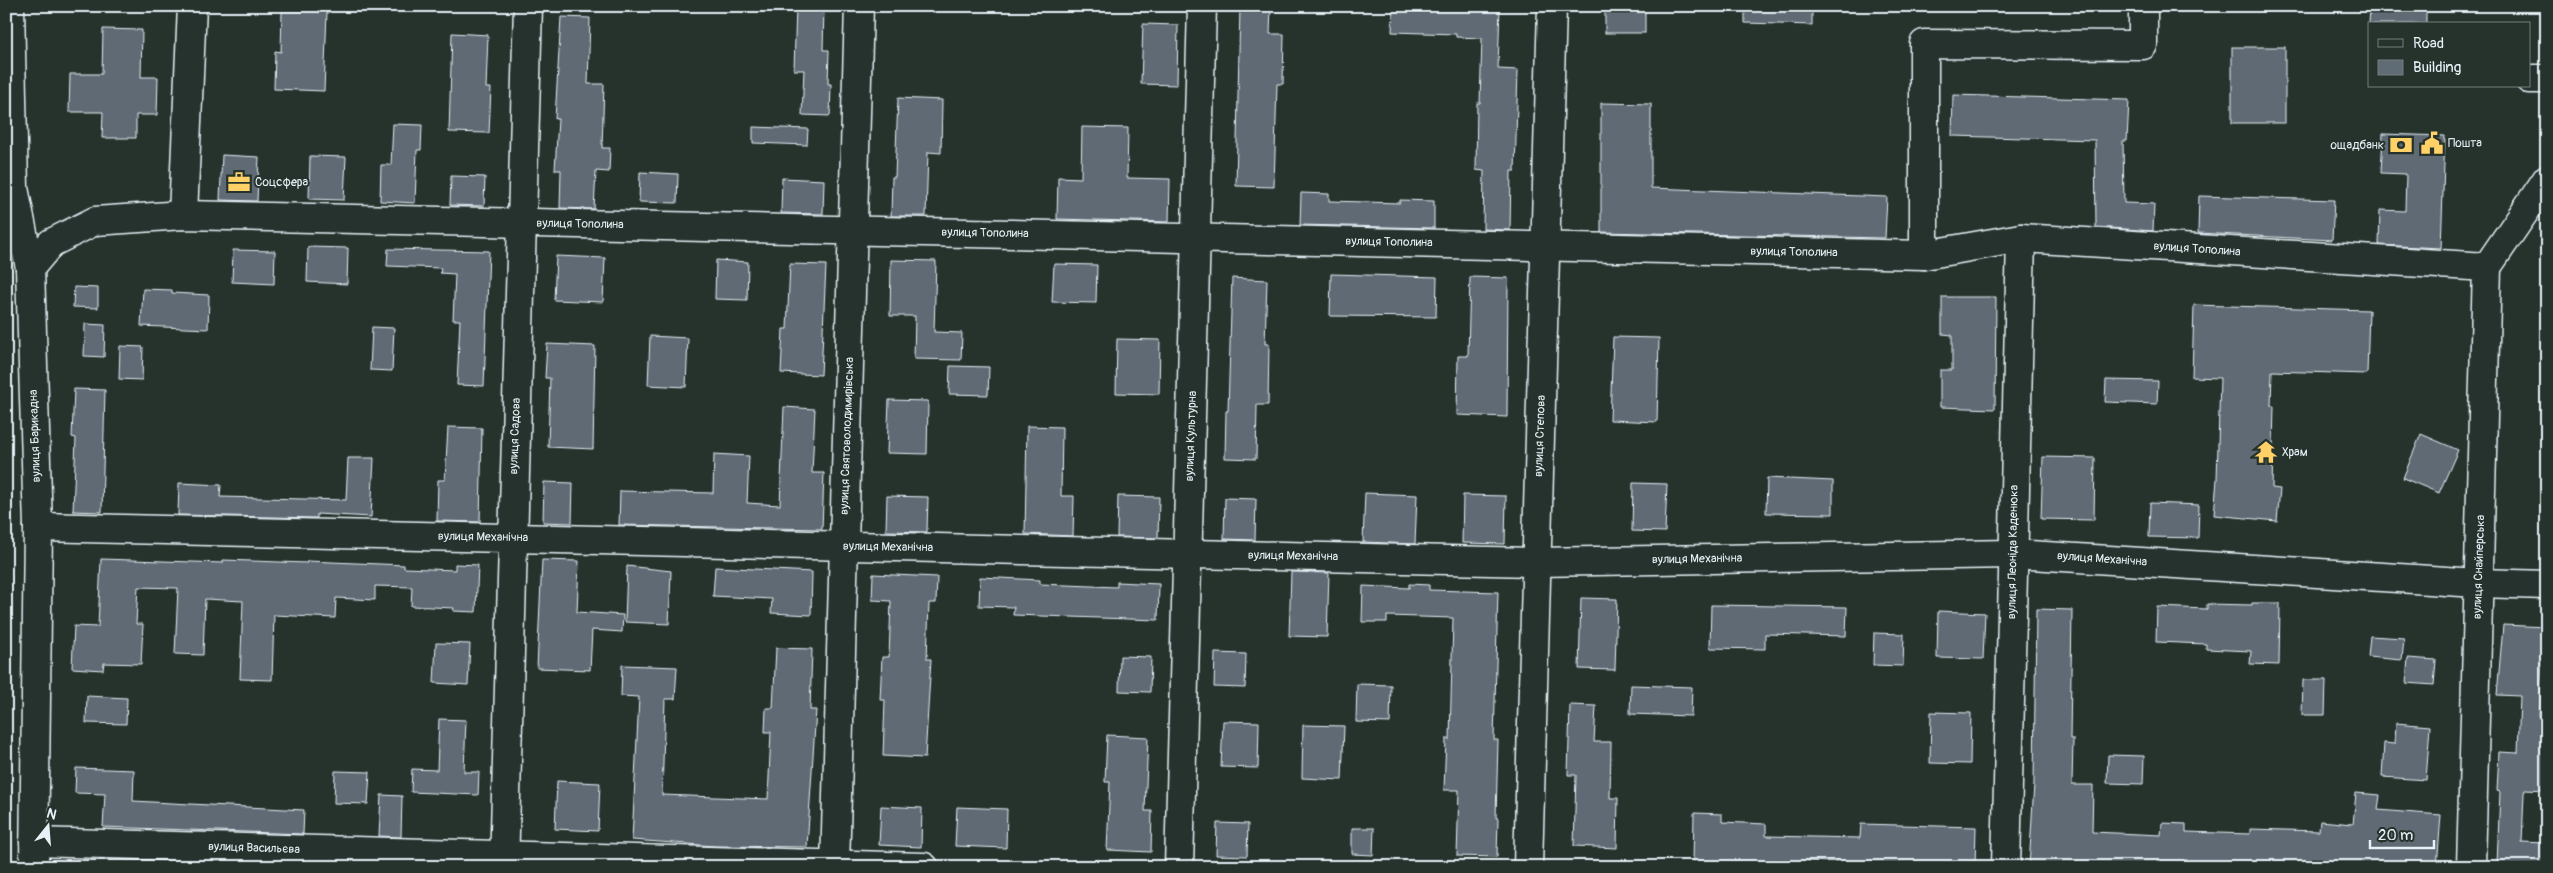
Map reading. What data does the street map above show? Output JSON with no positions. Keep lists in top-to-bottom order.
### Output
{
  "streets": {
    "street": [
      "вулиця Тополина",
      "вулиця Барикадна",
      "вулиця Садова",
      "вулиця Святоволодимирівська",
      "вулиця Культурна",
      "вулиця Степова",
      "вулиця Механічна",
      "вулиця Леоніда Каденюка",
      "вулиця Снайперська",
      "вулиця Васильєва"
    ]
  },
  "crossings": [
    ["вулиця Тополина", "вулиця Барикадна"],
    ["вулиця Тополина", "вулиця Садова"],
    ["вулиця Тополина", "вулиця Святоволодимирівська"],
    ["вулиця Тополина", "вулиця Культурна"],
    ["вулиця Тополина", "вулиця Степова"],
    ["вулиця Тополина", "вулиця Леоніда Каденюка"],
    ["вулиця Тополина", "вулиця Снайперська"],
    ["вулиця Барикадна", "вулиця Механічна"],
    ["вулиця Барикадна", "вулиця Васильєва"],
    ["вулиця Садова", "вулиця Механічна"],
    ["вулиця Садова", "вулиця Васильєва"],
    ["вулиця Святоволодимирівська", "вулиця Механічна"],
    ["вулиця Святоволодимирівська", "вулиця Васильєва"],
    ["вулиця Культурна", "вулиця Механічна"],
    ["вулиця Степова", "вулиця Механічна"],
    ["вулиця Механічна", "вулиця Леоніда Каденюка"],
    ["вулиця Механічна", "вулиця Снайперська"]
  ],
  "places": {
    "public building": ["Пошта"],
    "bank": ["ощадбанк"],
    "office": ["Соцсфера"],
    "temple": ["Храм"]
  },
  "legend": ["Road", "Building"],
  "scale_bar": "20 m",
  "north": "top"
}
